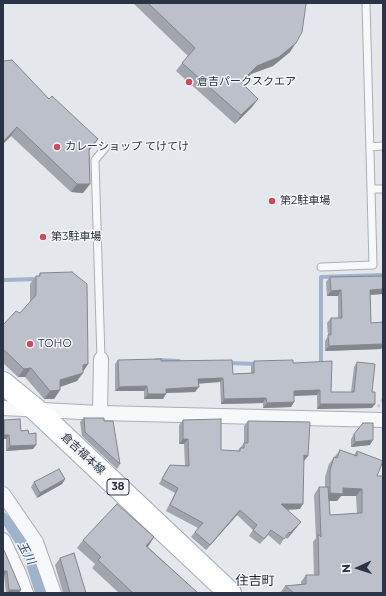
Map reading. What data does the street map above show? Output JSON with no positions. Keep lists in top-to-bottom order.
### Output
{
  "streets": {
    "main road": ["倉吉福本線", "38"]
  },
  "districts": ["住吉町"],
  "water": ["玉川"],
  "places": [
    "倉吉パークスクエア",
    "カレーショップ てけてけ",
    "第2駐車場",
    "第3駐車場",
    "TOHO"
  ],
  "north": "left"
}
